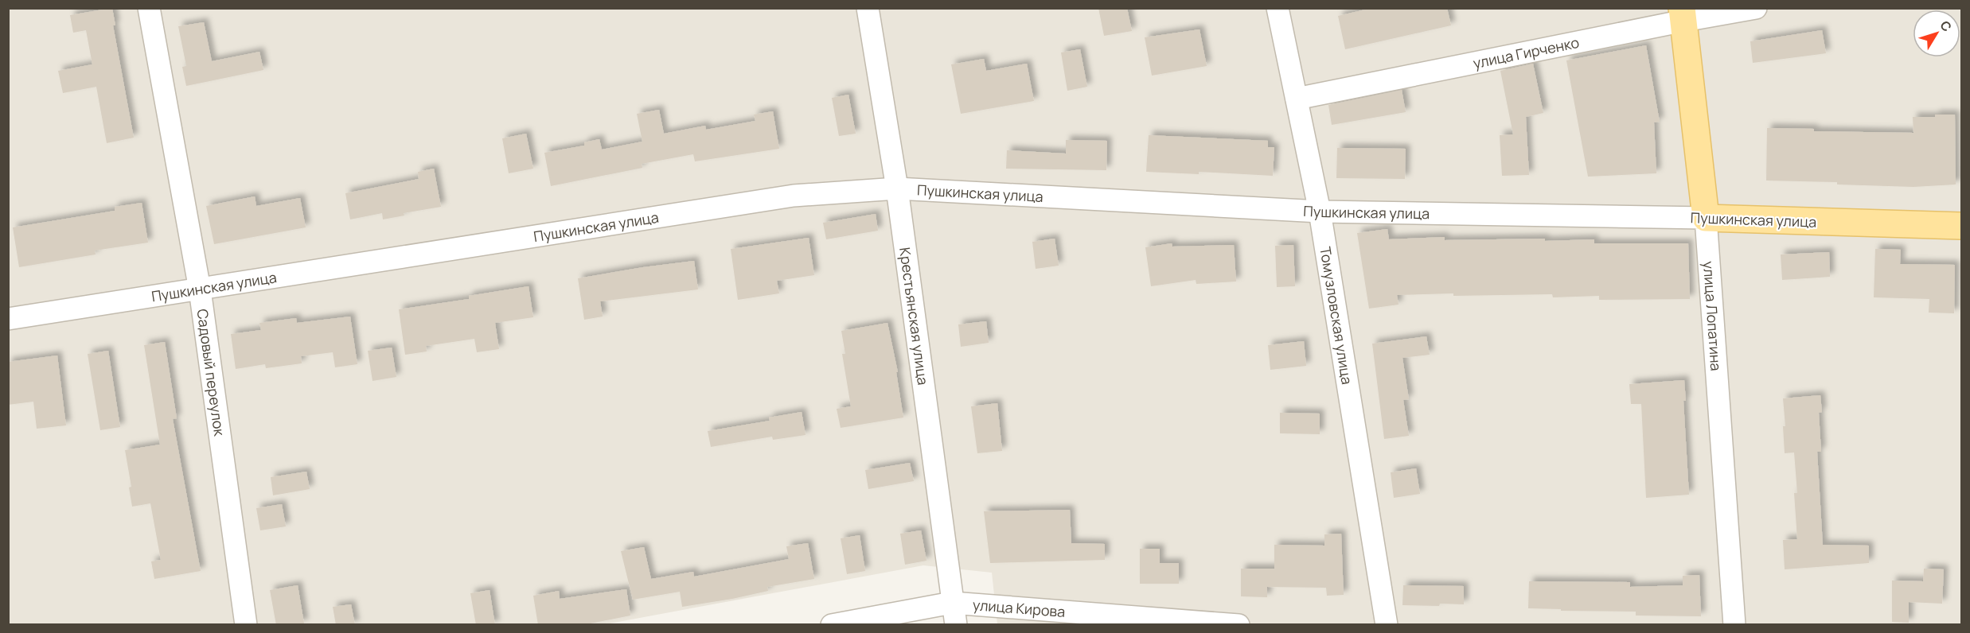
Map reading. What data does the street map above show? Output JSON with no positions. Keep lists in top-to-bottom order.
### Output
{
  "streets": {
    "main road": ["Пушкинская улица", "улица Лопатина"],
    "street": [
      "улица Гирченко",
      "Томузловская улица",
      "Крестьянская улица",
      "Садовый переулок",
      "улица Кирова"
    ]
  },
  "crossings": [
    ["улица Гирченко", "Томузловская улица"],
    ["улица Гирченко", "улица Лопатина"],
    ["Пушкинская улица", "Томузловская улица"],
    ["Пушкинская улица", "улица Лопатина"],
    ["Пушкинская улица", "Крестьянская улица"],
    ["Пушкинская улица", "Садовый переулок"],
    ["Крестьянская улица", "улица Кирова"]
  ],
  "north": "top right"
}
